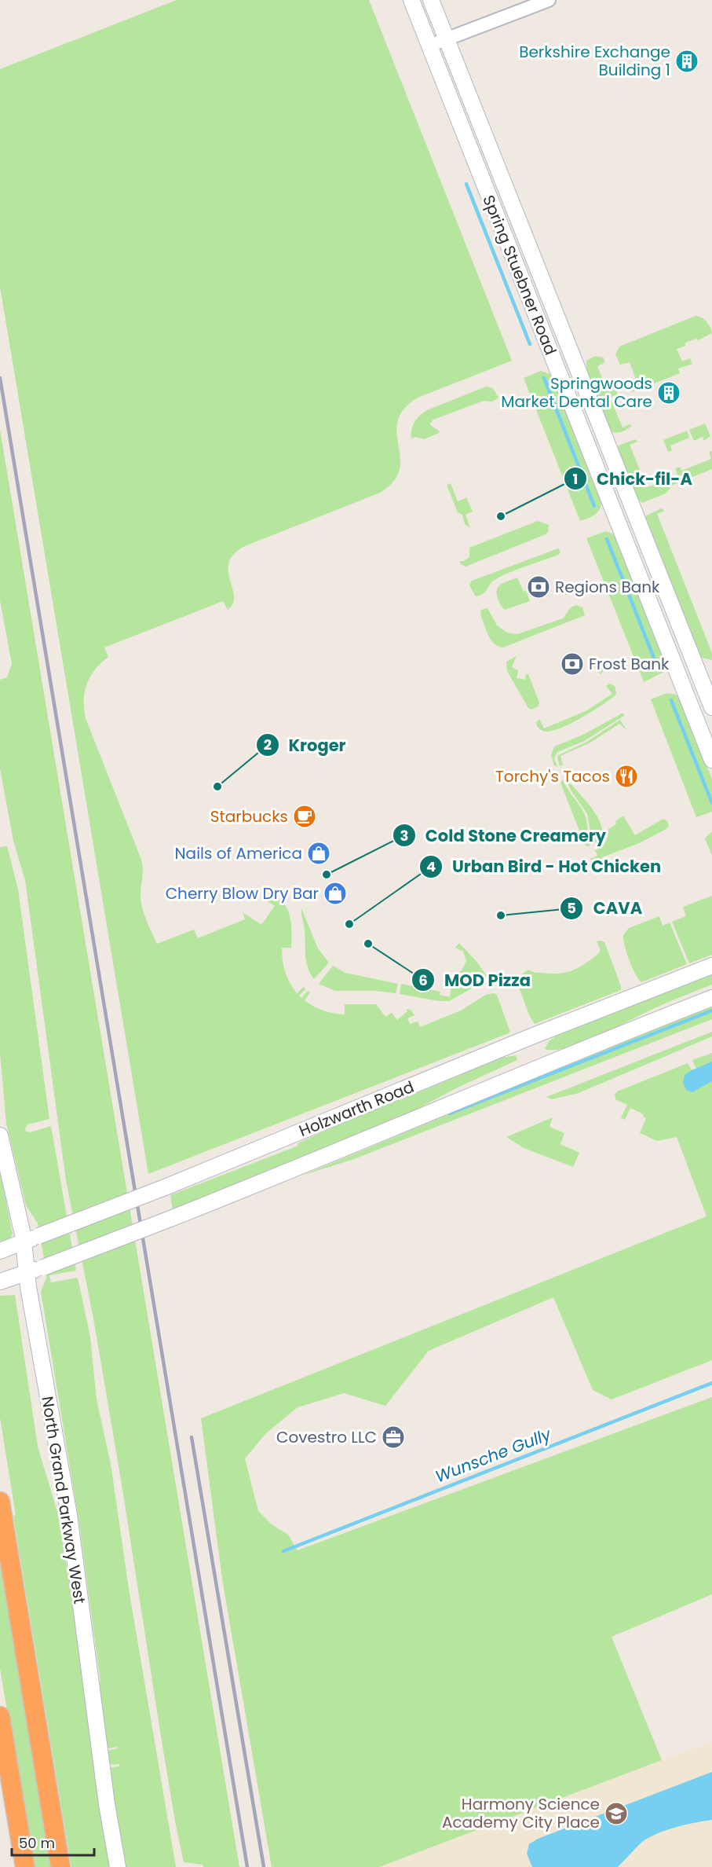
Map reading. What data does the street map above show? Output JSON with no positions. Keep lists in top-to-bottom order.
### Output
{
  "streets": {
    "main road": ["Spring Stuebner Road", "Holzwarth Road", "North Grand Parkway West"]
  },
  "crossings": [
    ["Holzwarth Road", "North Grand Parkway West"]
  ],
  "water": ["Wunsche Gully"],
  "places": {
    "building": ["Berkshire Exchange Building 1", "Springwoods Market Dental Care"],
    "other": [
      "Chick-fil-A",
      "Kroger",
      "Cold Stone Creamery",
      "CAVA",
      "Urban Bird - Hot Chicken",
      "MOD Pizza"
    ],
    "bank": ["Regions Bank", "Frost Bank"],
    "restaurant": ["Torchy's Tacos"],
    "cafe": ["Starbucks"],
    "shop": ["Nails of America", "Cherry Blow Dry Bar"],
    "office": ["Covestro LLC"],
    "school or university": ["Harmony Science Academy City Place"]
  },
  "scale_bar": "50 m"
}
